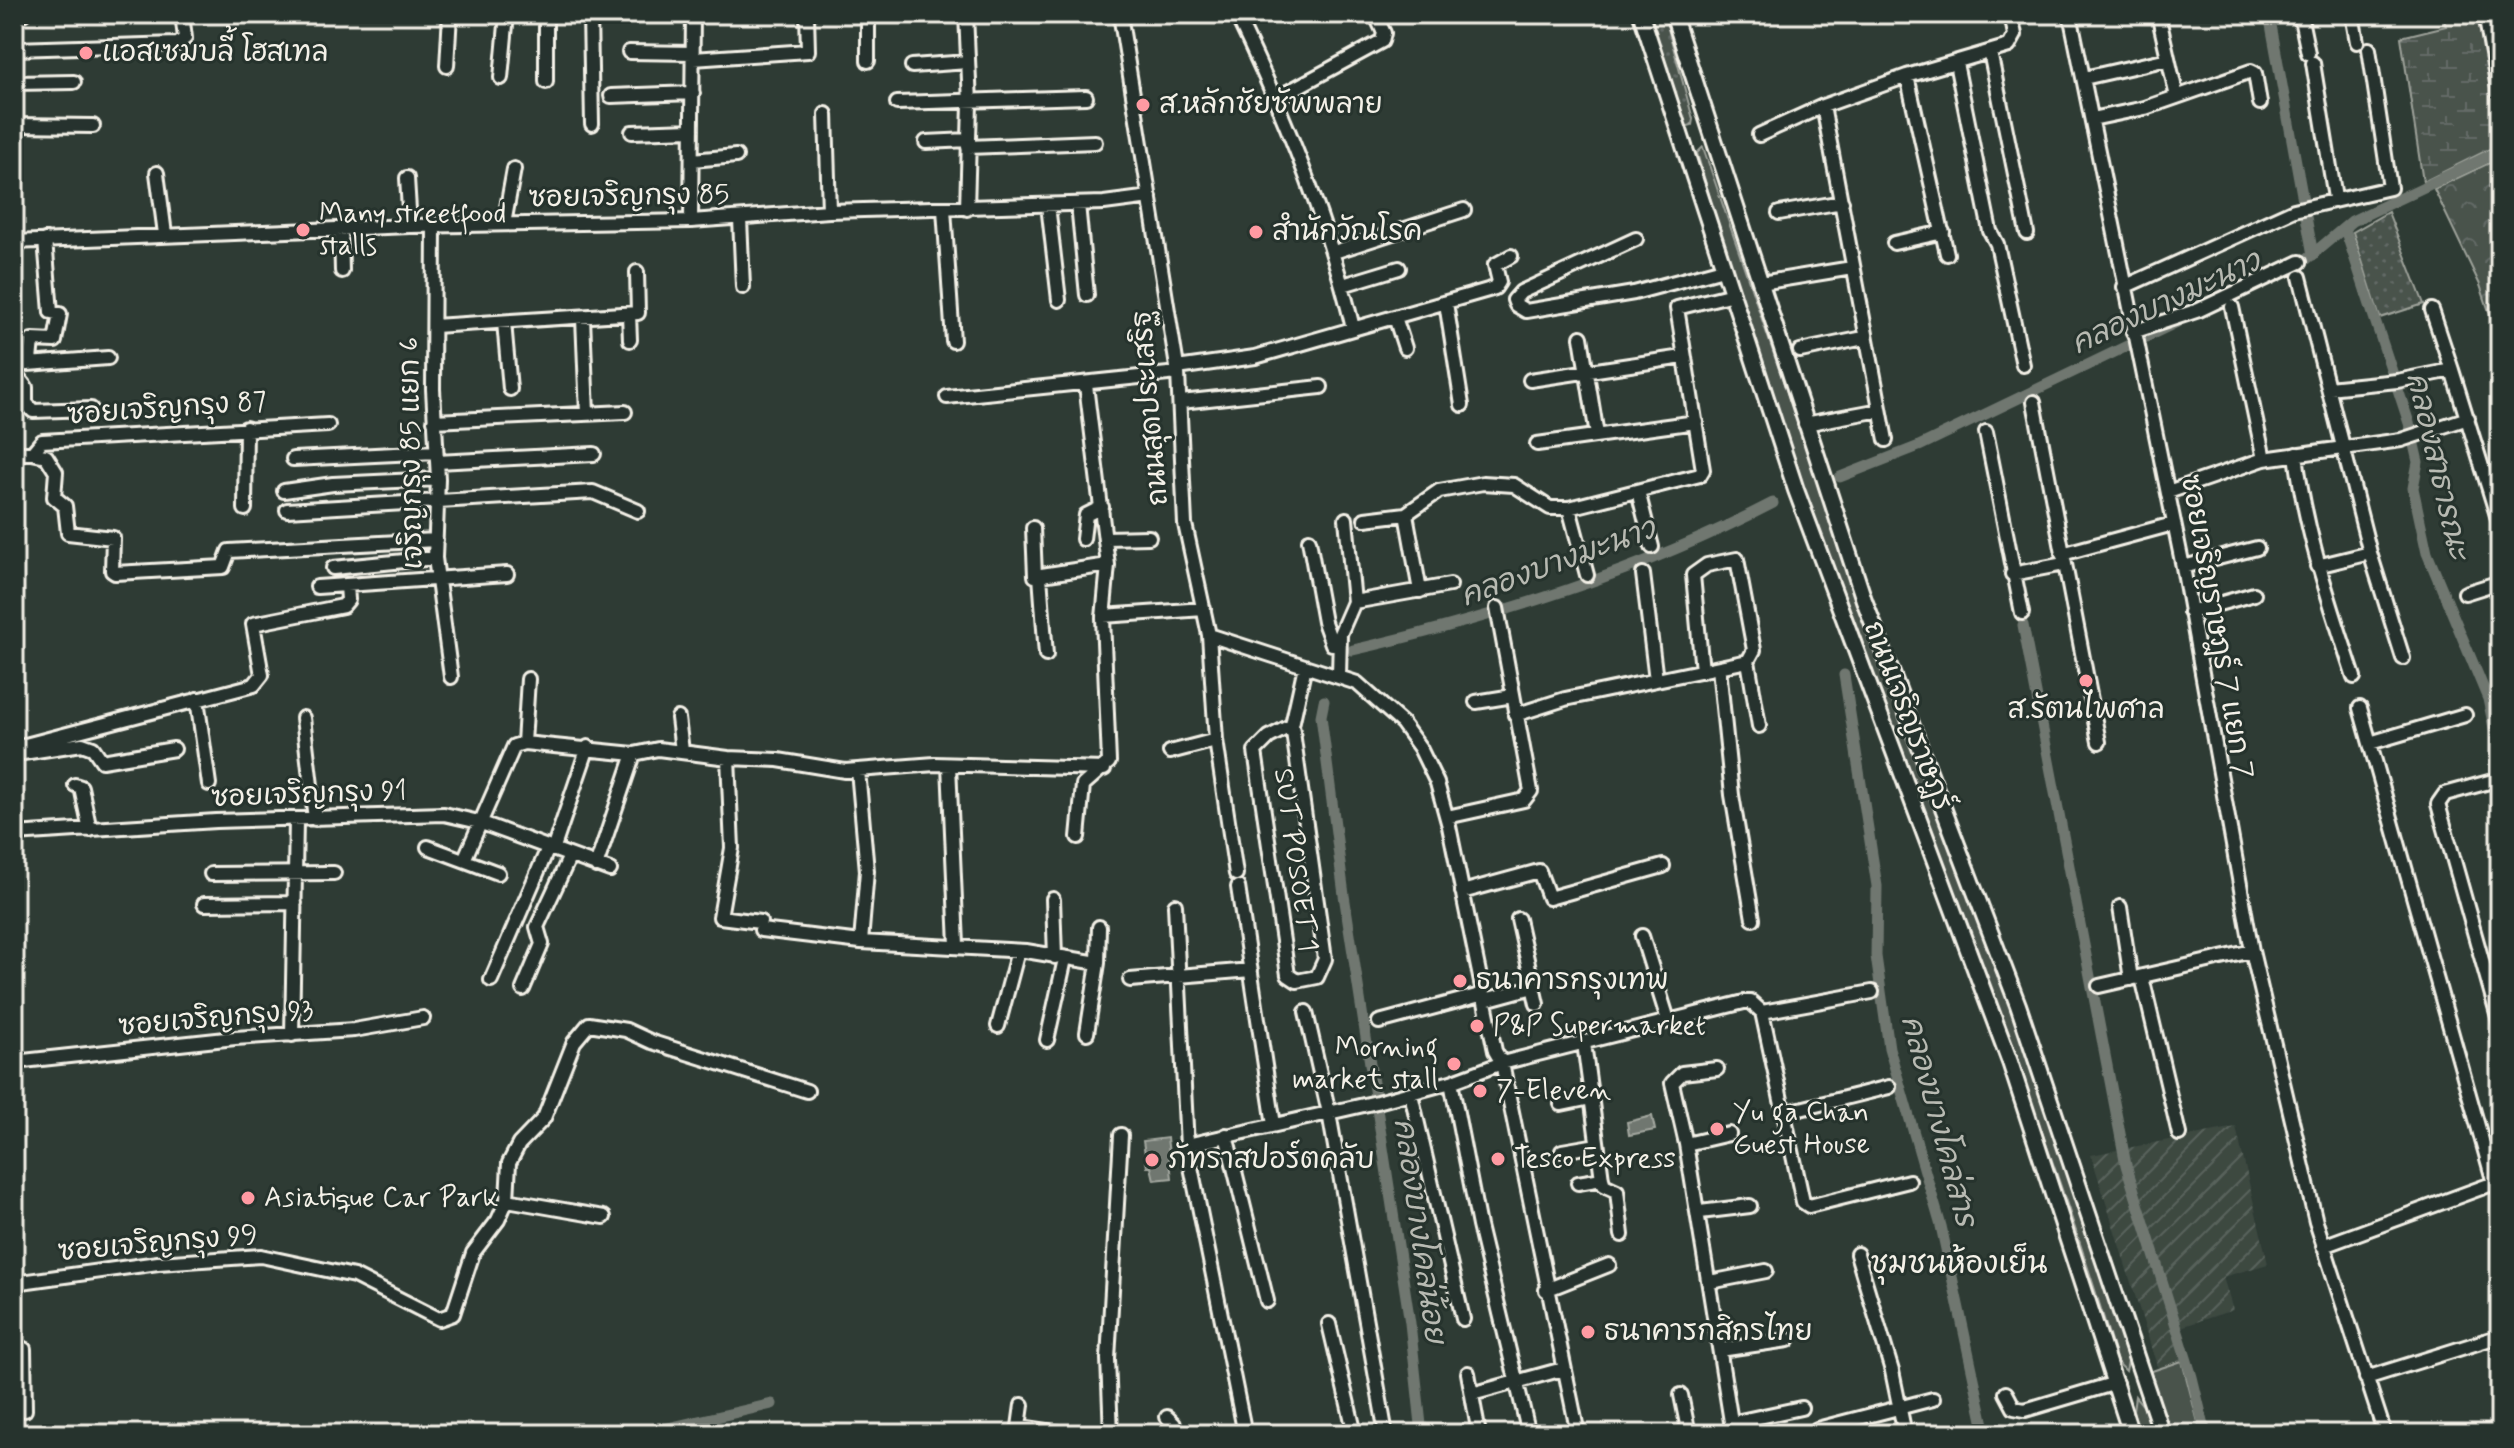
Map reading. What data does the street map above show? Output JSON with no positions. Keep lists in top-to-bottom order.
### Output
{
  "streets": {
    "main road": ["ถนนเจริญราษฎร์"],
    "street": [
      "ซอยเจริญกรุง 85",
      "ถนนสุดประเสริฐ",
      "ซอยเจริญกรุง 87",
      "เจริญกรุง 85 แยก 6",
      "ซอยเจริญราษฎร์ 7 แยก 7",
      "ซอยเจริญกรุง 91",
      "SUT POSOET 1",
      "ซอยเจริญกรุง 93",
      "ซอยเจริญกรุง 99"
    ]
  },
  "crossings": [
    ["ซอยเจริญกรุง 85", "ถนนสุดประเสริฐ"],
    ["ซอยเจริญกรุง 85", "เจริญกรุง 85 แยก 6"]
  ],
  "districts": ["ชุมชนห้องเย็น"],
  "water": [
    "คลองบางมะนาว",
    "คลองสาธารณะ",
    "คลองบางโคล่สาร",
    "คลองบางโคล่น้อย"
  ],
  "places": [
    "แอสเซมบลี้ โฮสเทล",
    "ส.หลักชัยซัพพลาย",
    "Many streetfood stalls",
    "สำนักวัณโรค",
    "ส.รัตนไพศาล",
    "ธนาคารกรุงเทพ",
    "P&P Supermarket",
    "Morning market stall",
    "7-Eleven",
    "Yu ga Chan Guest House",
    "Tesco Express",
    "ภัทราสปอร์ตคลับ",
    "Asiatique Car Park",
    "ธนาคารกสิกรไทย"
  ]
}
